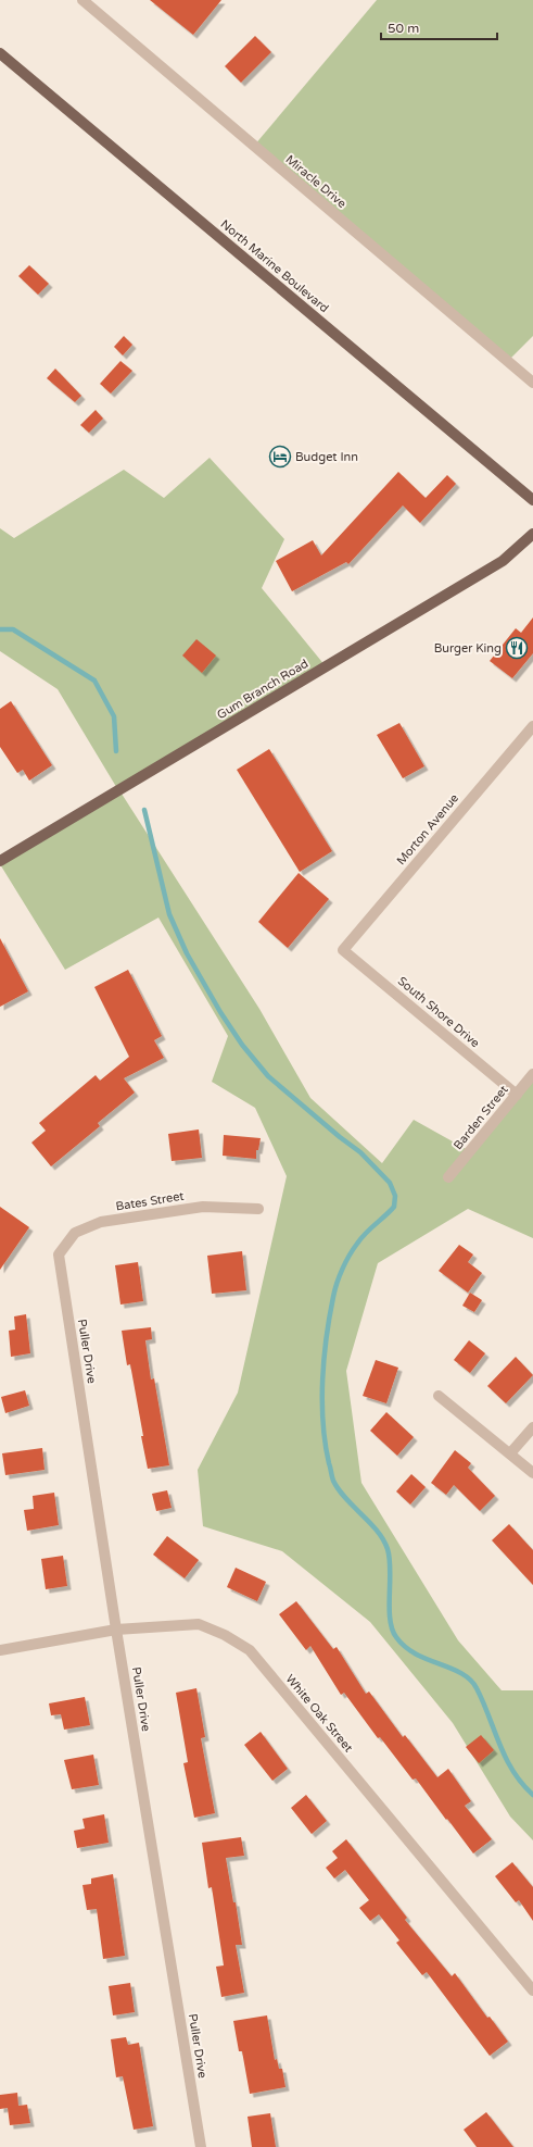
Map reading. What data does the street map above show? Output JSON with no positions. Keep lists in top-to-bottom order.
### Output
{
  "streets": {
    "main road": ["North Marine Boulevard", "Gum Branch Road"],
    "street": [
      "Miracle Drive",
      "Morton Avenue",
      "South Shore Drive",
      "Barden Street",
      "Bates Street",
      "Puller Drive",
      "White Oak Street"
    ]
  },
  "crossings": [
    ["Morton Avenue", "South Shore Drive"],
    ["South Shore Drive", "Barden Street"],
    ["Bates Street", "Puller Drive"],
    ["Puller Drive", "White Oak Street"]
  ],
  "places": {
    "hotel": ["Budget Inn"],
    "restaurant": ["Burger King"]
  },
  "scale_bar": "50 m"
}
